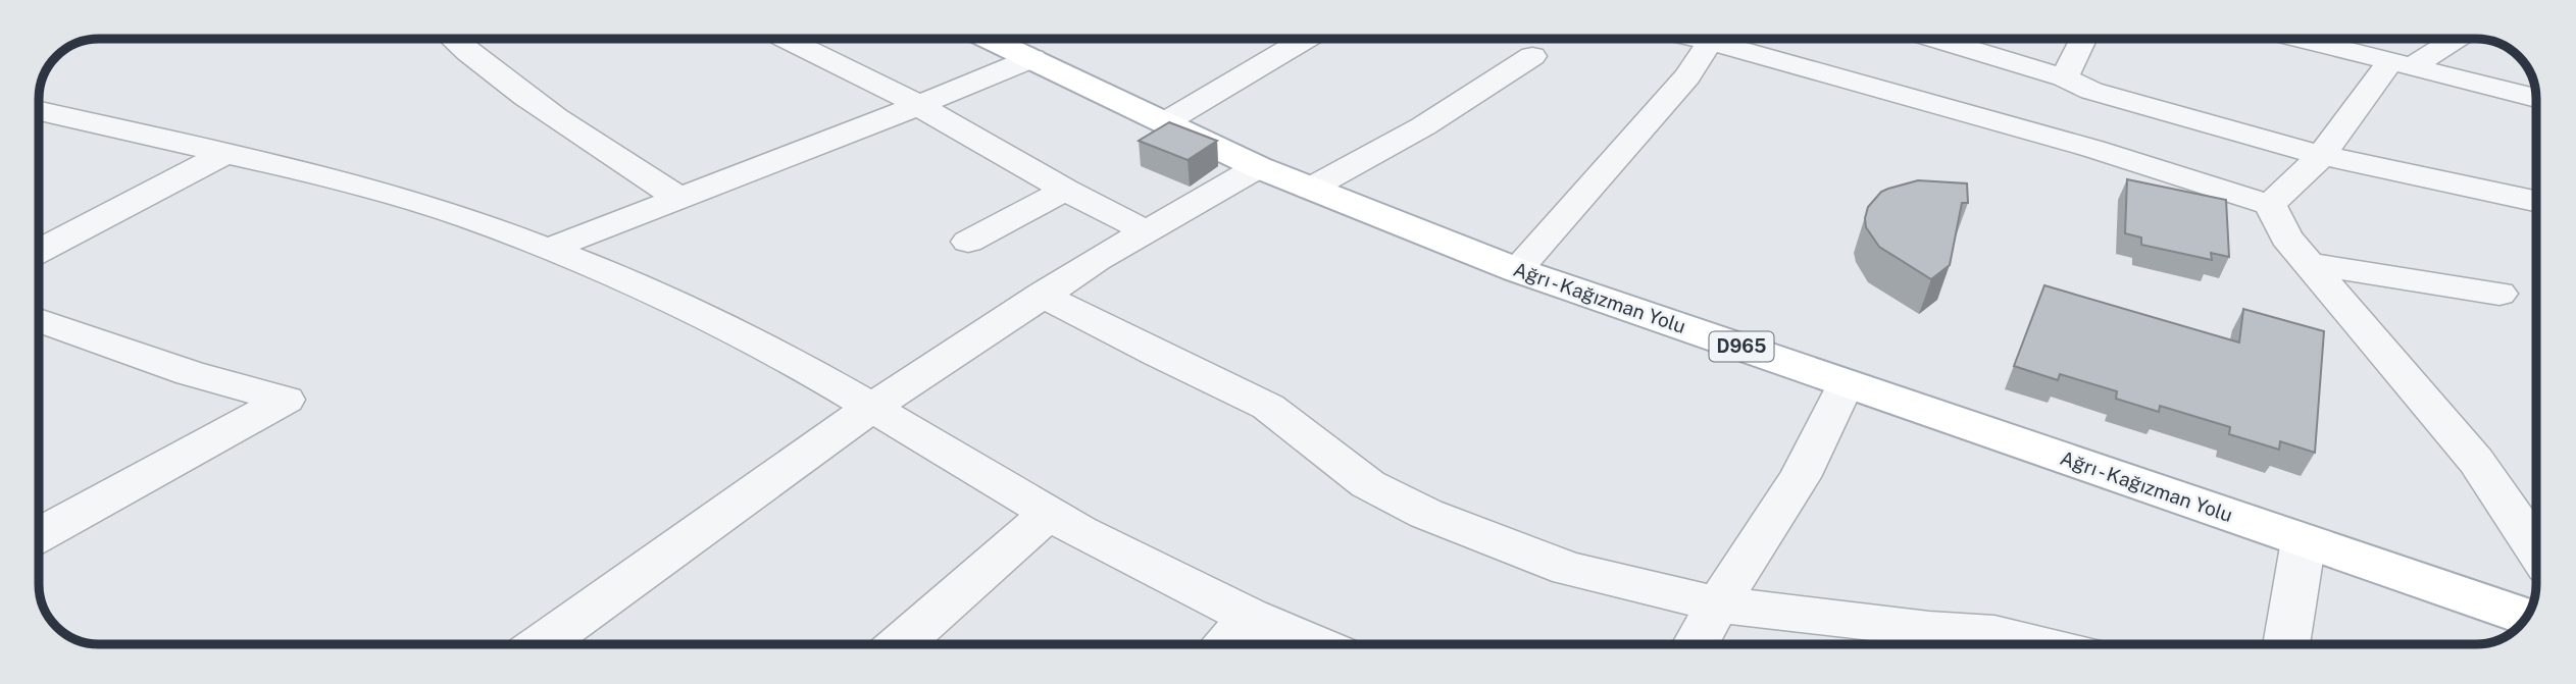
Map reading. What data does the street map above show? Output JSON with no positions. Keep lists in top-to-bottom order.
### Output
{
  "streets": {
    "main road": ["Ağrı - Kağızman Yolu", "D965"]
  }
}
